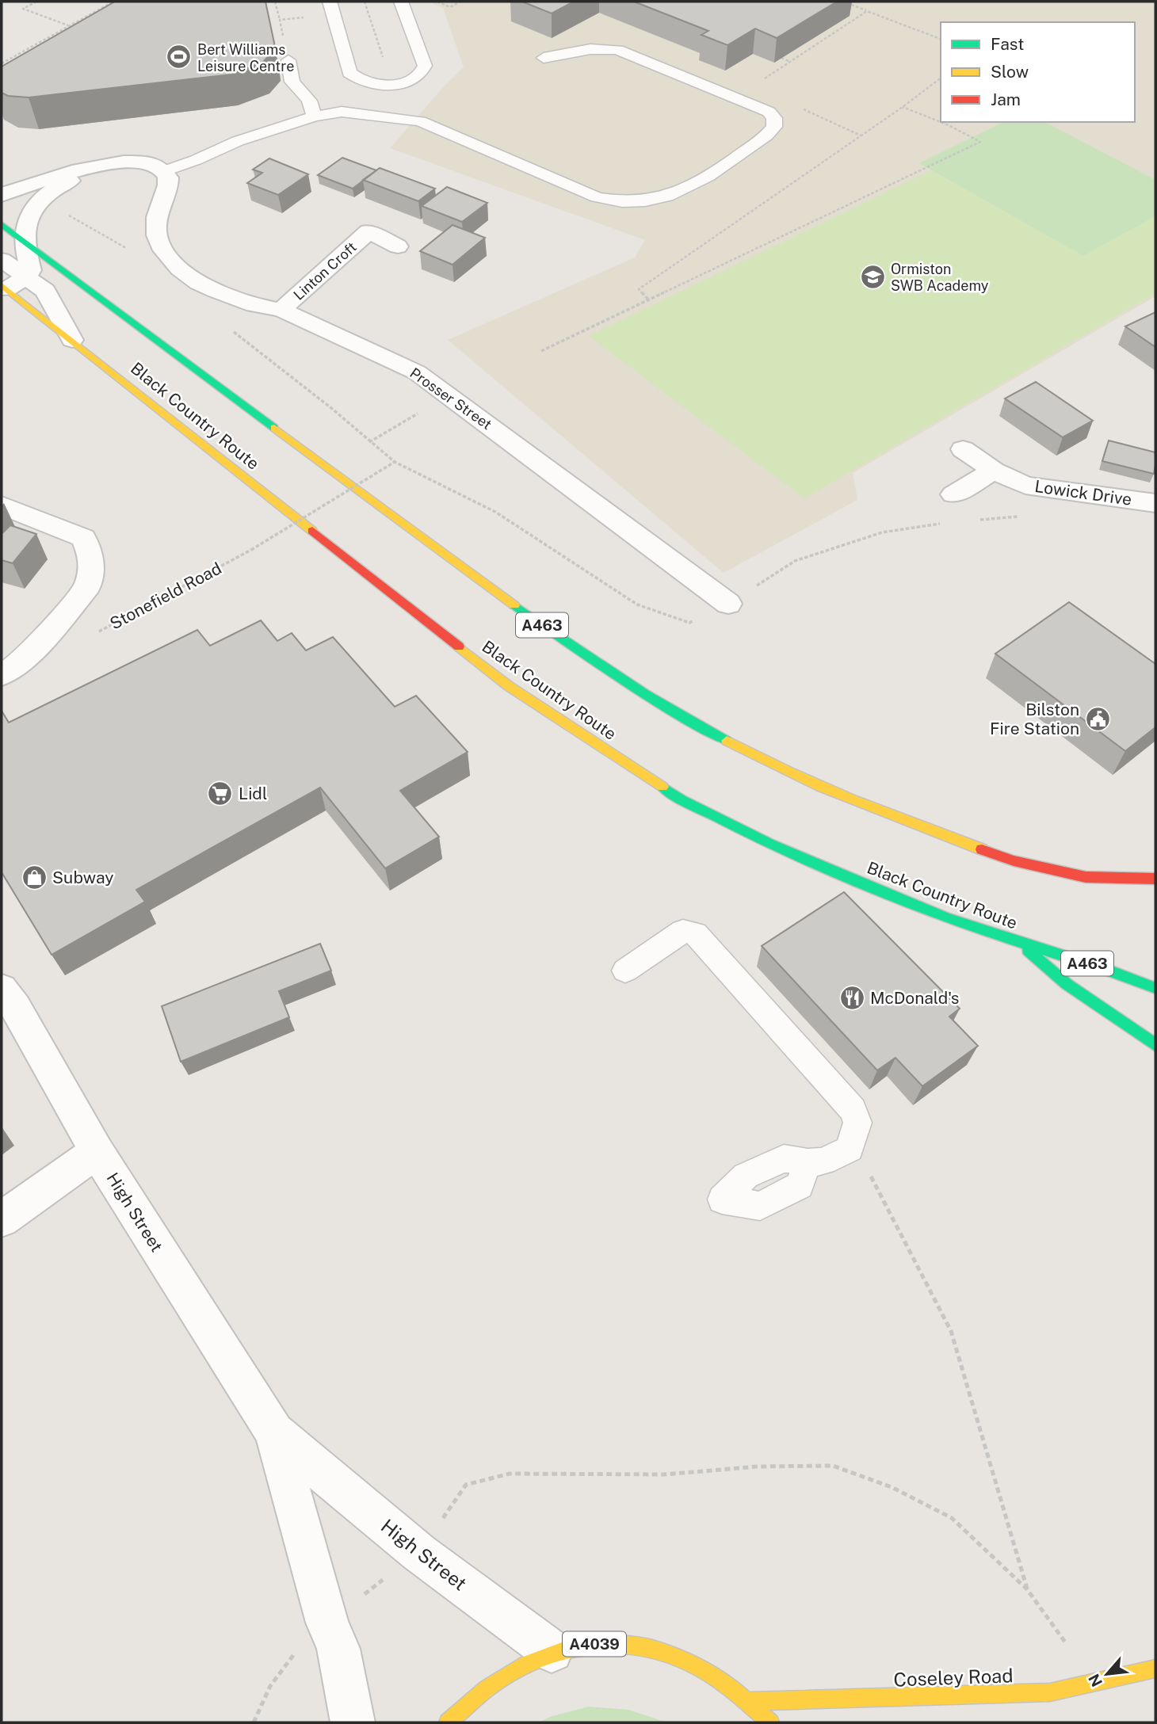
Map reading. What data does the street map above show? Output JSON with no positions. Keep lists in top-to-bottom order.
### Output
{
  "streets": {
    "main road": [
      "Black Country Route",
      "A463",
      "A4039",
      "Coseley Road"
    ],
    "street": [
      "Linton Croft",
      "Prosser Street",
      "Lowick Drive",
      "High Street"
    ],
    "path": ["Stonefield Road"]
  },
  "crossings": [
    ["Linton Croft", "Prosser Street"],
    ["Prosser Street", "Stonefield Road"],
    ["High Street", "A4039"],
    ["A4039", "Coseley Road"]
  ],
  "places": {
    "sports": ["Bert Williams Leisure Centre"],
    "school or university": ["Ormiston SWB Academy"],
    "public building": ["Bilston Fire Station"],
    "supermarket": ["Lidl"],
    "shop": ["Subway"],
    "restaurant": ["McDonald's"]
  },
  "legend": ["Fast", "Slow", "Jam"],
  "north": "bottom left"
}
